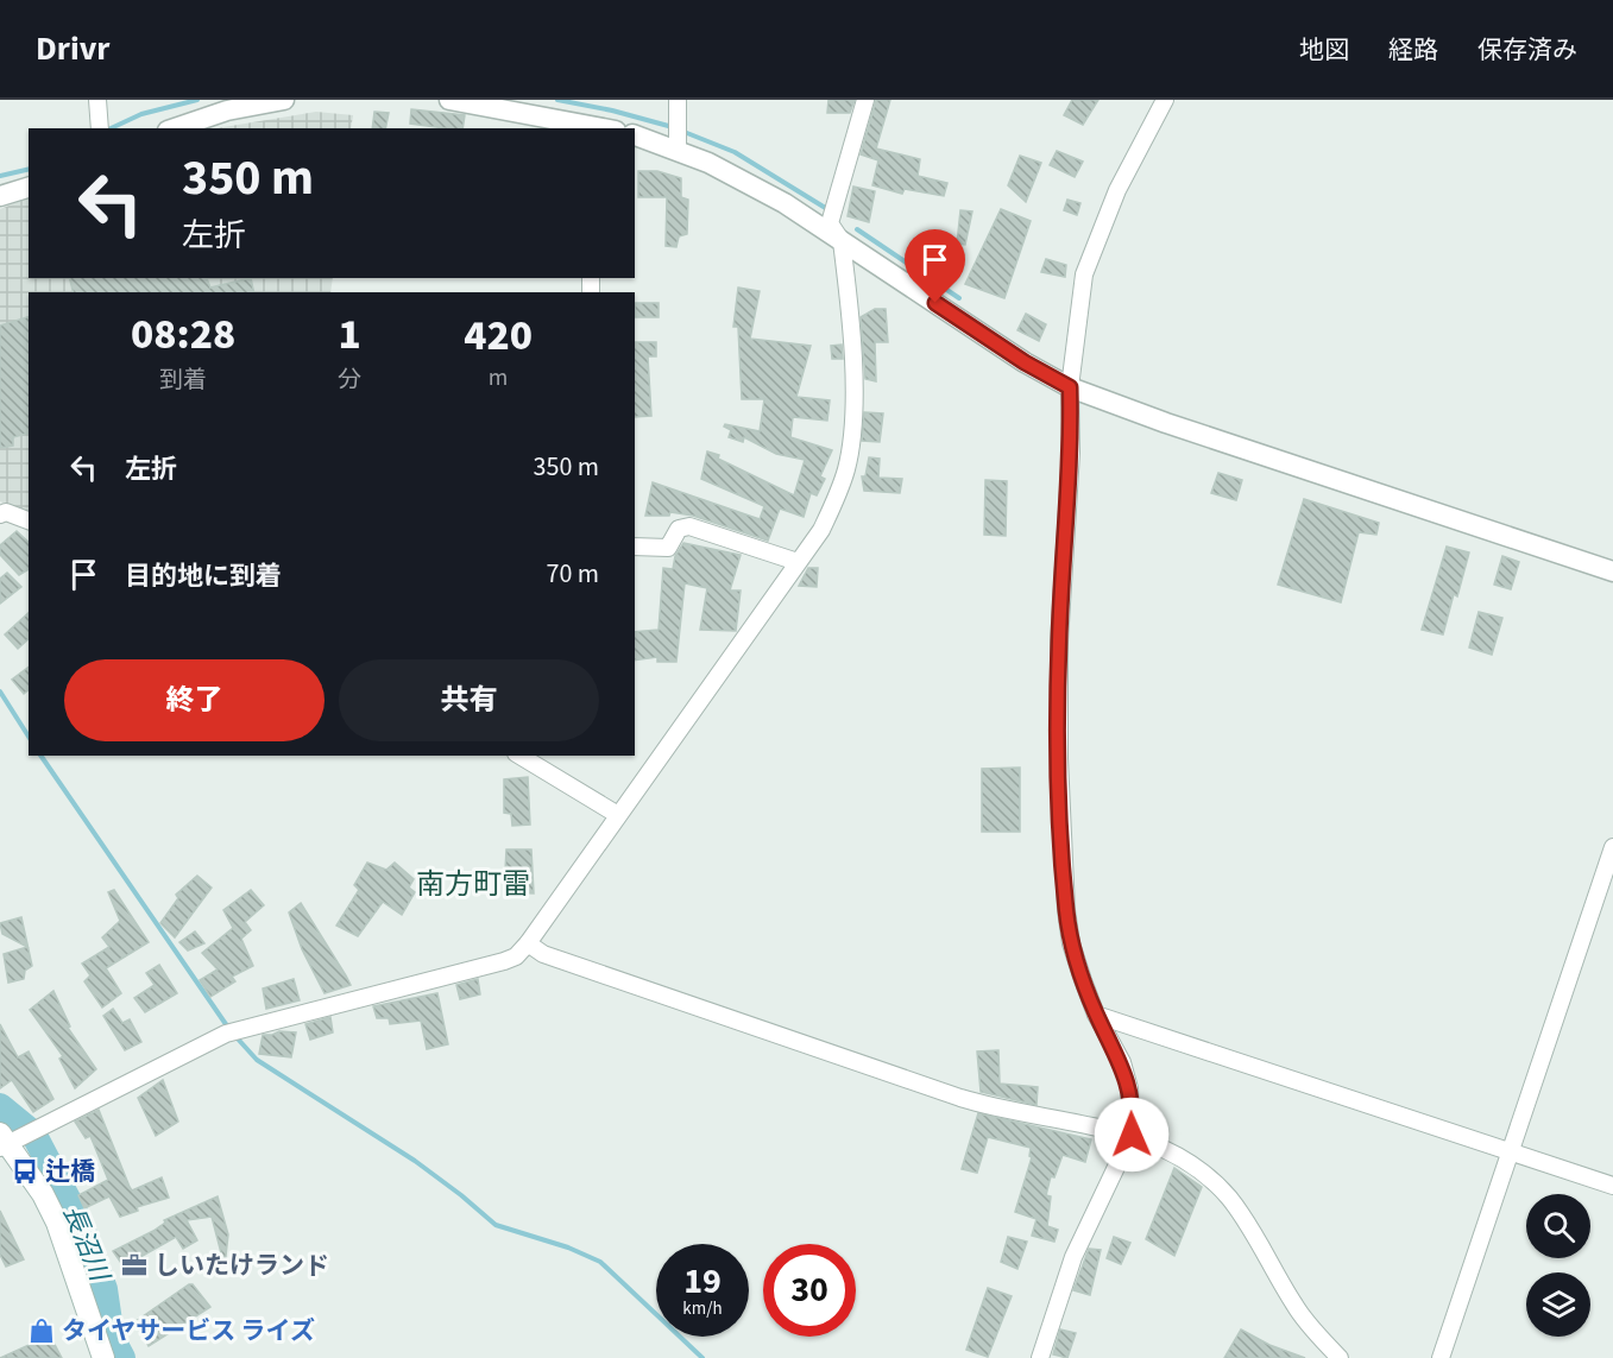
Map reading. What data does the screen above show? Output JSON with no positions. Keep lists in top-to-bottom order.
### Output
{
  "districts": ["南方町雷"],
  "water": ["長沼川"],
  "places": {
    "bus stop": ["辻橋"],
    "office": ["しいたけランド"],
    "shop": ["タイヤサービス ライズ"]
  },
  "page": {
    "header": "Drivr",
    "nav": ["地図", "経路", "保存済み"],
    "turn": ["350 m", "左折"],
    "eta": [
      "08:28",
      "到着",
      "1",
      "分",
      "420",
      "m"
    ],
    "list": [
      {
        "name": "左折",
        "value": "350 m"
      },
      {
        "name": "目的地に到着",
        "value": "70 m"
      }
    ],
    "buttons": ["終了", "共有"],
    "speed": "19 km/h",
    "limit": "30"
  }
}
